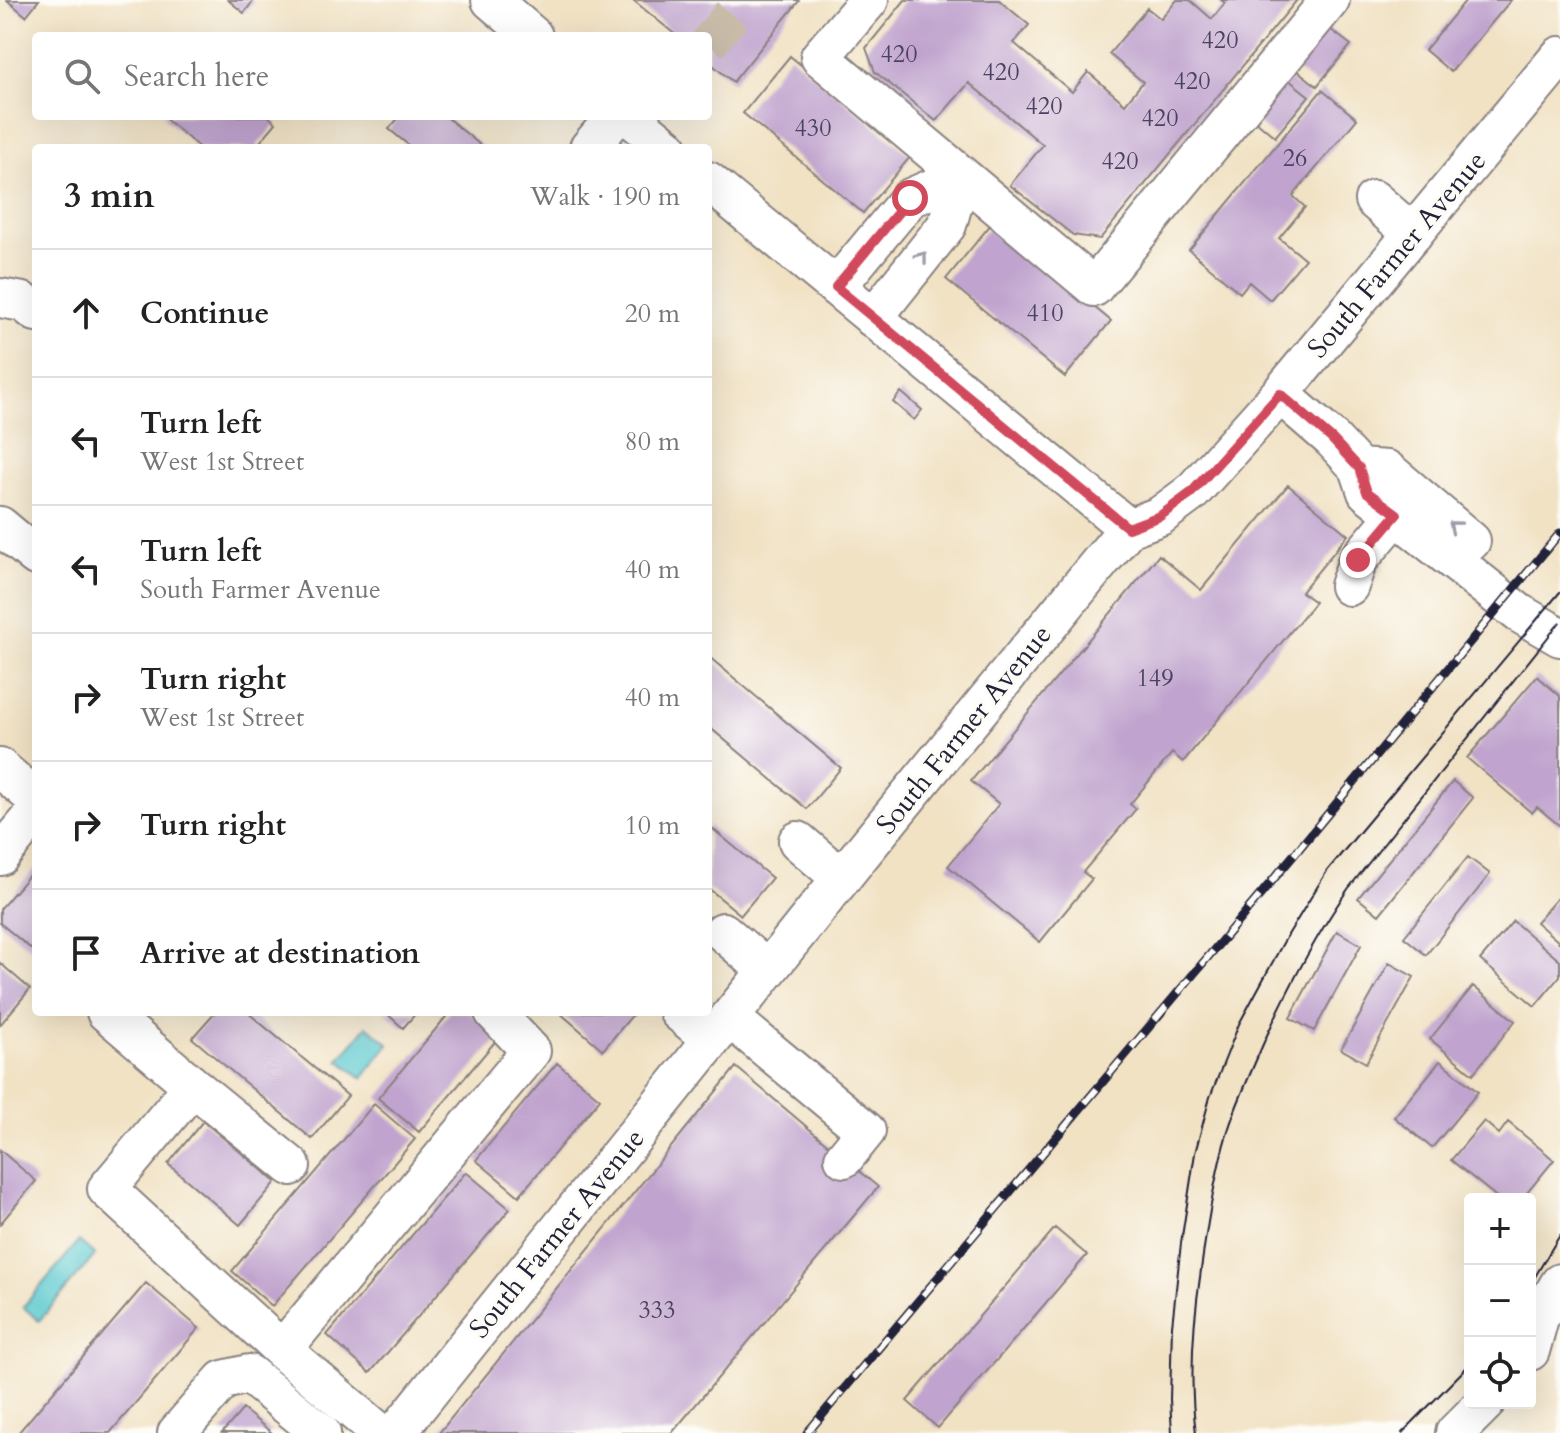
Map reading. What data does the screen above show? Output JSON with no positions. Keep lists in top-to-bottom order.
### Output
{
  "streets": {
    "street": ["South Farmer Avenue"]
  },
  "house_numbers": [
    "420",
    "420",
    "420",
    "420",
    "420",
    "420",
    "430",
    "26",
    "420",
    "410",
    "149",
    "333"
  ],
  "page": {
    "search": "Search here",
    "heading": ["3 min", "Walk · 190 m"],
    "list": [
      ["Continue", "20 m"],
      ["Turn left", "West 1st Street", "80 m"],
      ["Turn left", "South Farmer Avenue", "40 m"],
      ["Turn right", "West 1st Street", "40 m"],
      ["Turn right", "10 m"],
      "Arrive at destination"
    ],
    "map_buttons": ["+", "−"]
  }
}
